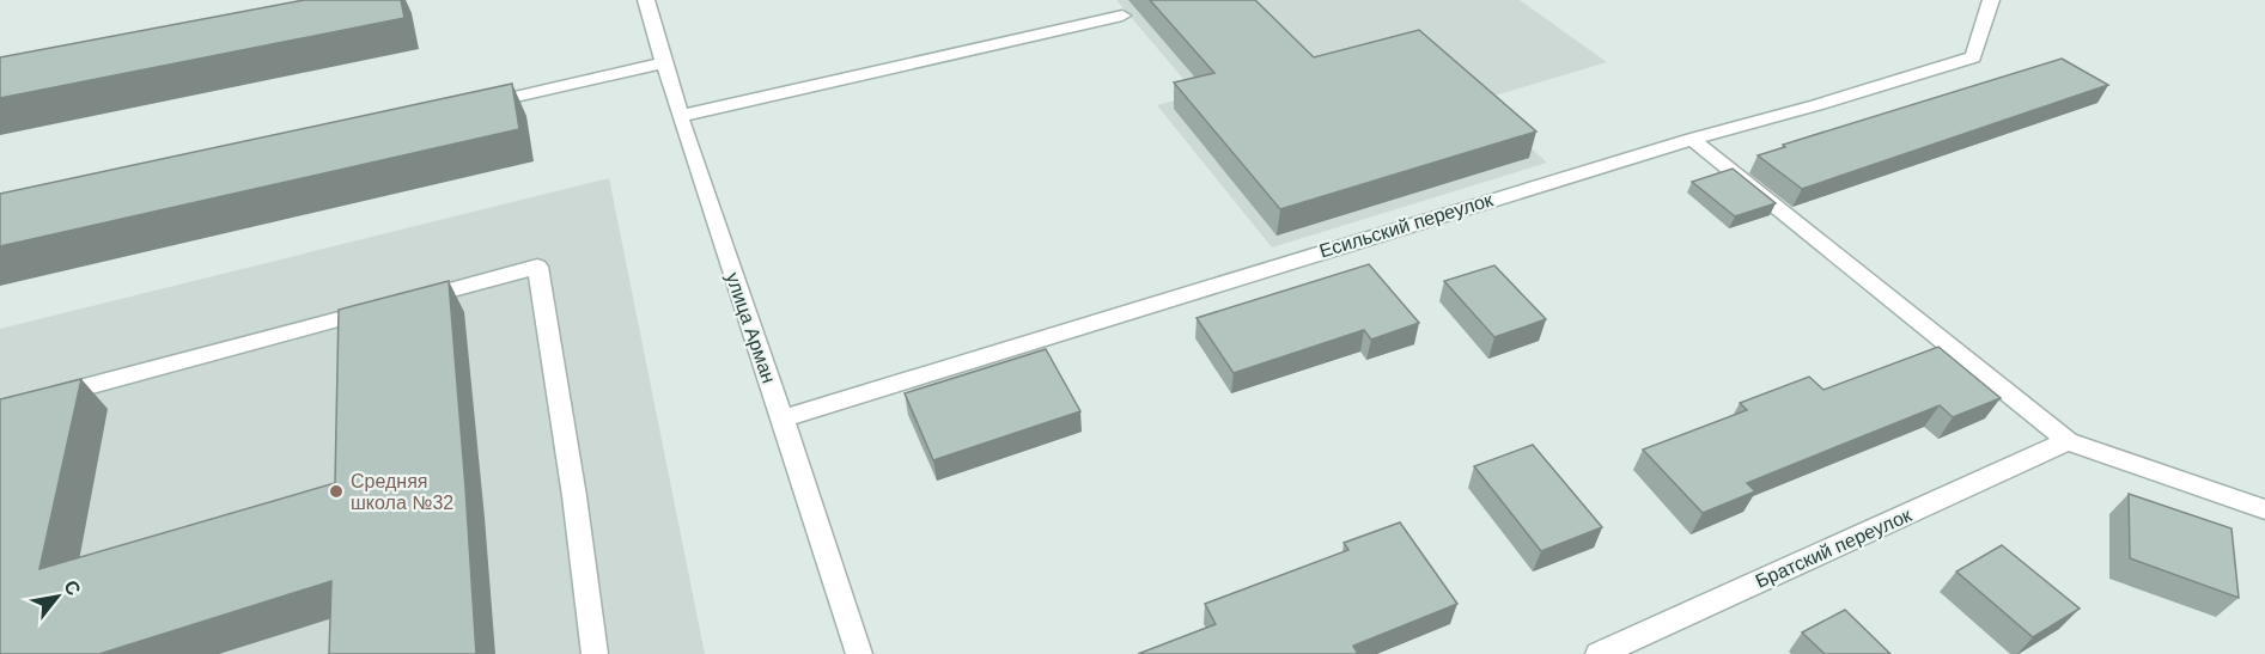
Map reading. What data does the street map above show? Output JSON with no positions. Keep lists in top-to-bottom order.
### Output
{
  "streets": {
    "street": ["Есильский переулок", "улица Арман", "Братский переулок"]
  },
  "crossings": [
    ["Есильский переулок", "улица Арман"]
  ],
  "places": ["Средняя школа №32"],
  "north": "top right"
}
